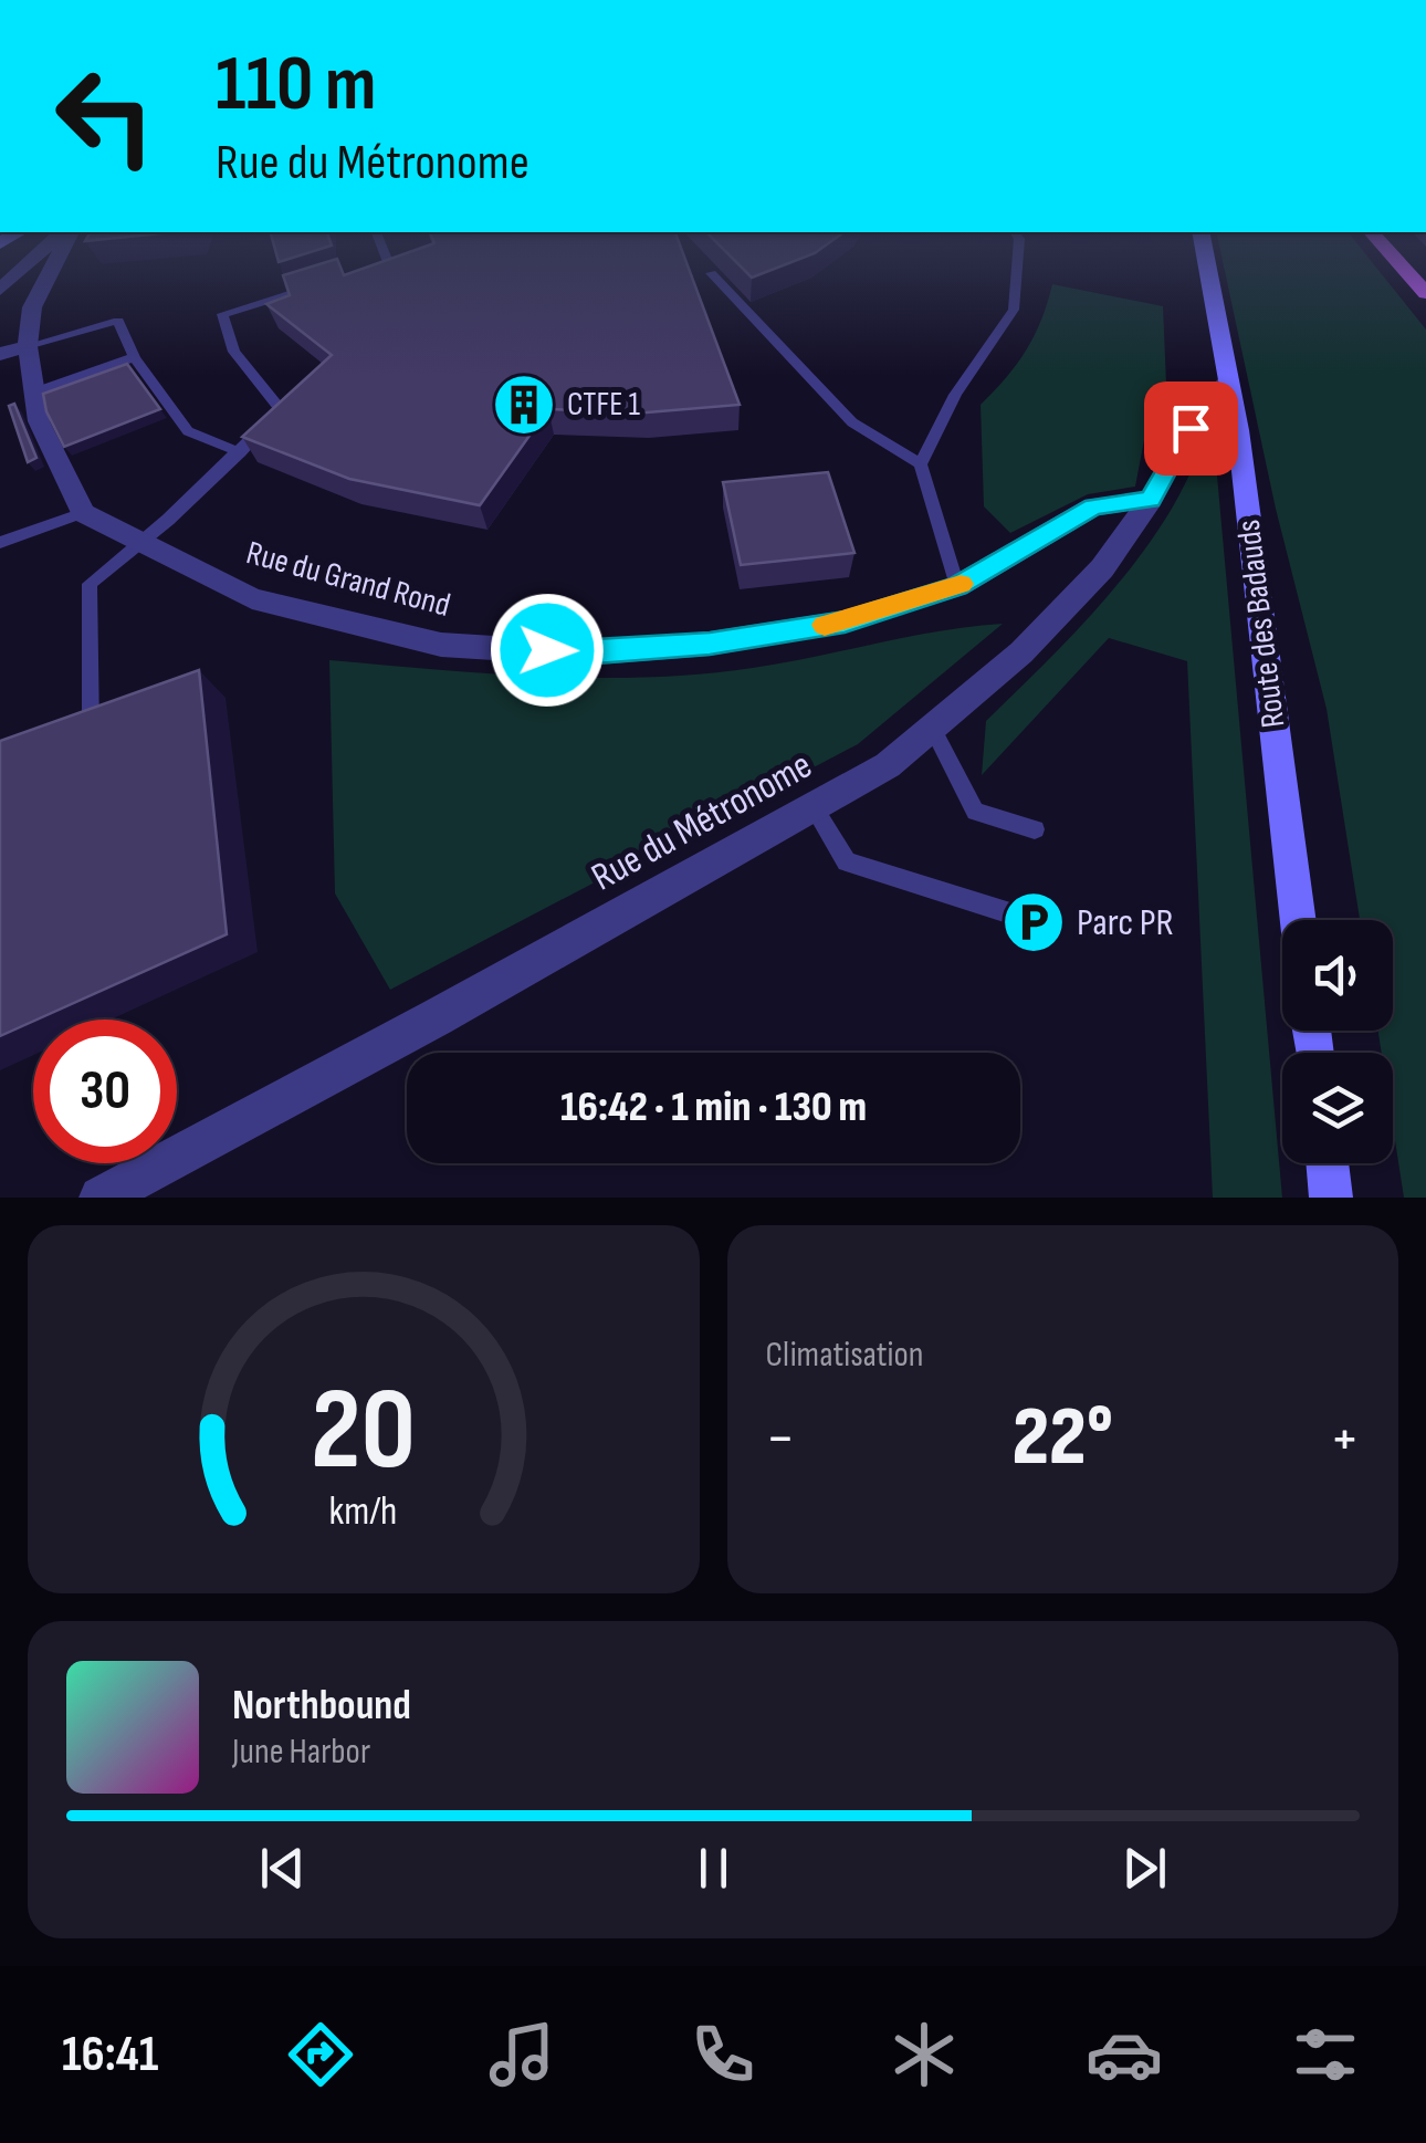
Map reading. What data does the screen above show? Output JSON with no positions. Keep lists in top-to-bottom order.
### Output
{
  "streets": {
    "main road": ["Route des Badauds"],
    "street": ["Rue du Grand Rond", "Rue du Métronome"]
  },
  "crossings": [
    ["Rue du Grand Rond", "Rue du Métronome"],
    ["Route des Badauds", "Rue du Métronome"]
  ],
  "places": {
    "building": ["CTFE 1"],
    "parking": ["Parc PR"]
  },
  "page": {
    "turn": ["110 m", "Rue du Métronome"],
    "limit": "30",
    "trip": "16:42 · 1 min · 130 m",
    "tile": "Climatisation",
    "heat": ["−", "22°", "+"],
    "song": ["Northbound", "June Harbor"],
    "tabs": "16:41",
    "gauge": ["20", "km/h"]
  }
}
